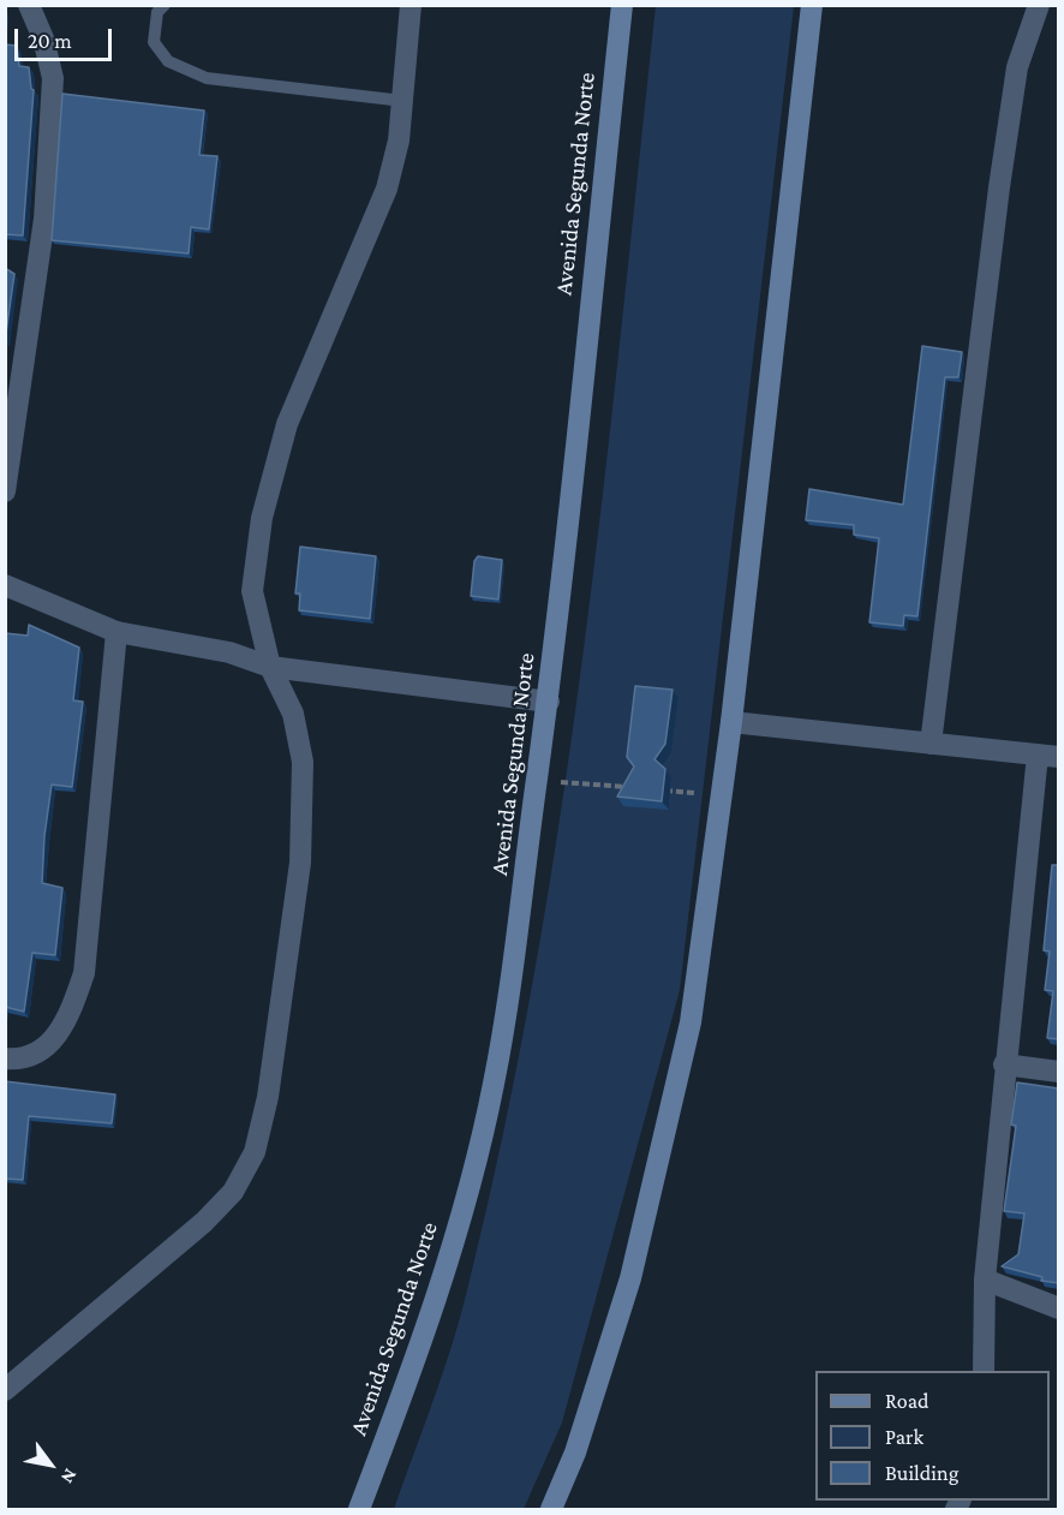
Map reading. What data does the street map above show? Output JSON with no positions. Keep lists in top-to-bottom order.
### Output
{
  "streets": {
    "main road": ["Avenida Segunda Norte"]
  },
  "legend": ["Road", "Park", "Building"],
  "scale_bar": "20 m",
  "north": "bottom right"
}
